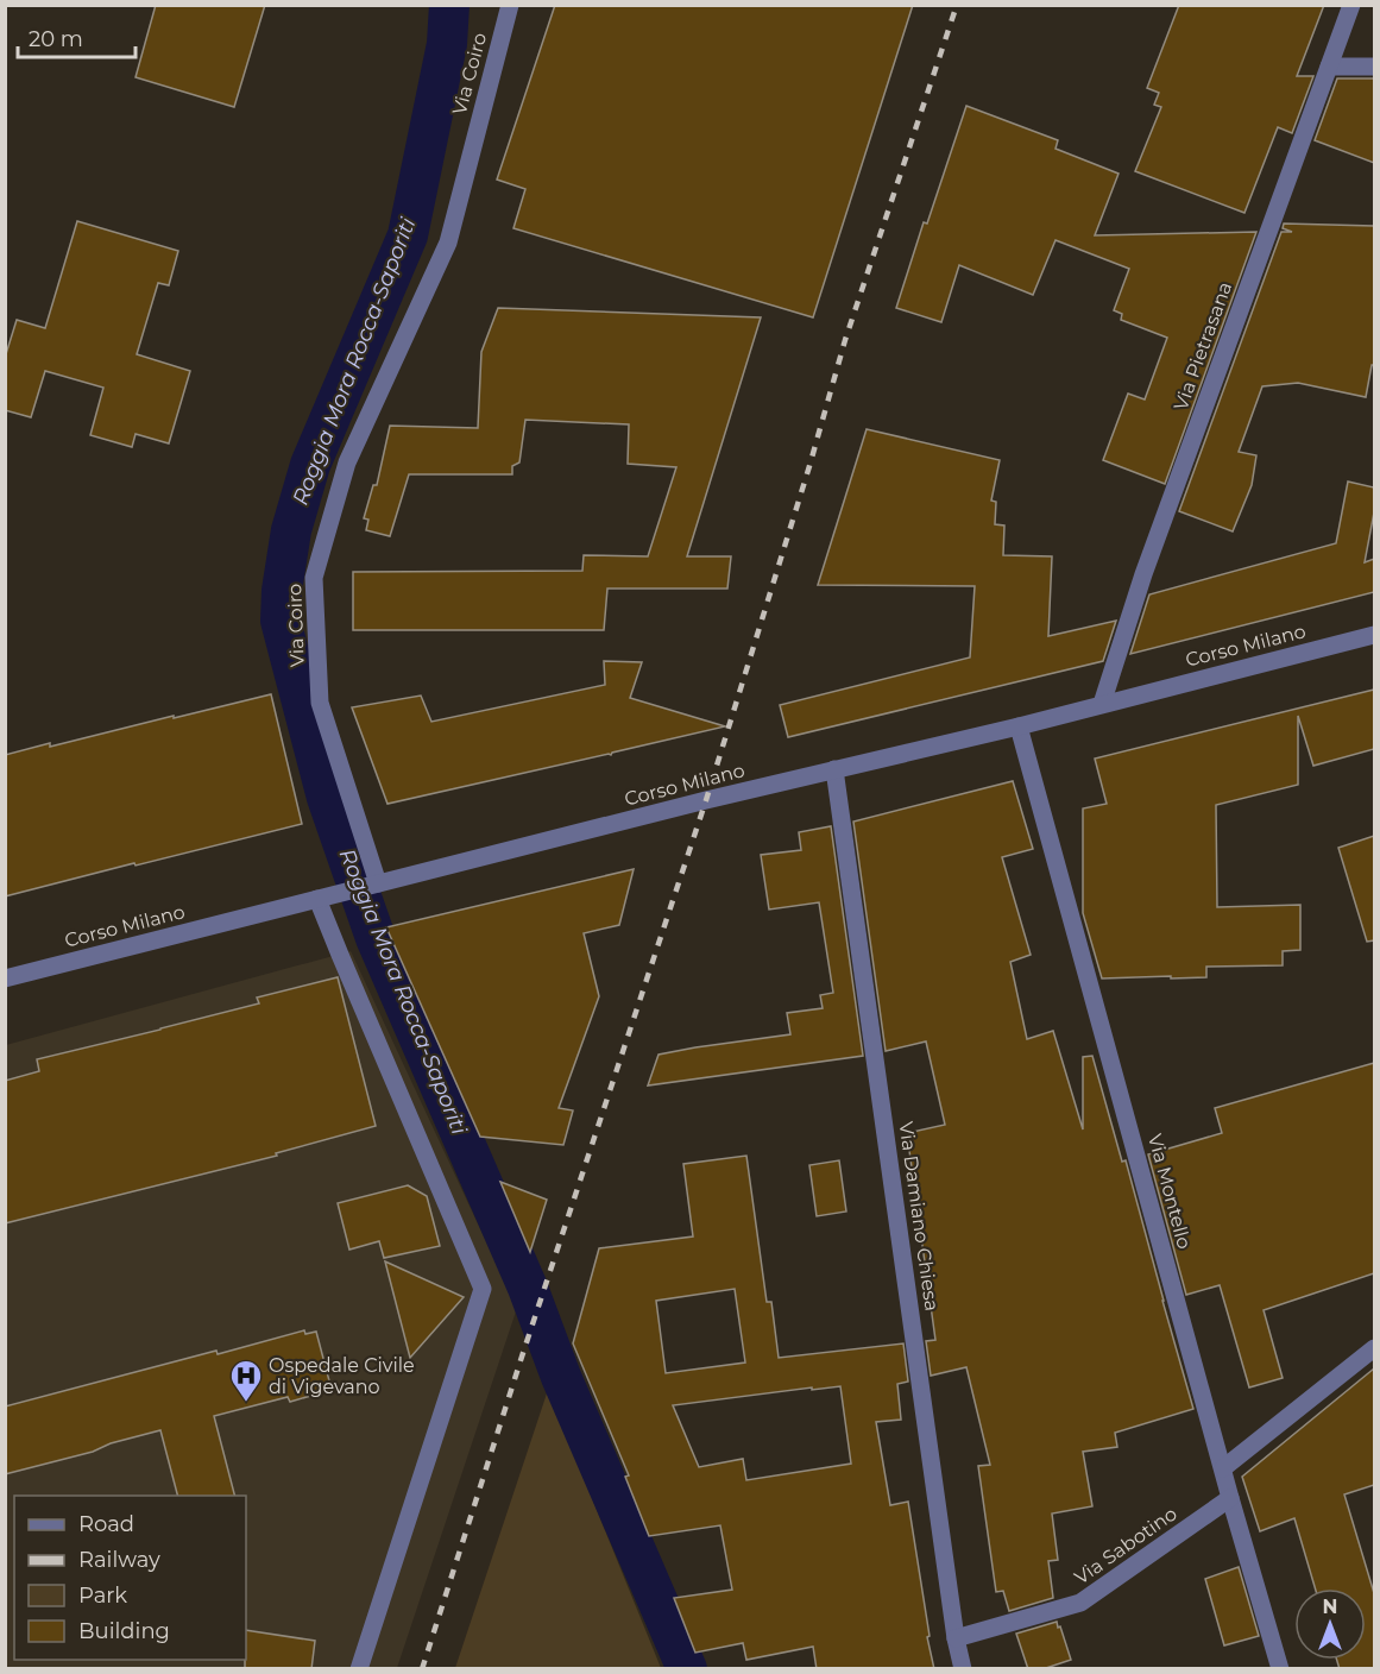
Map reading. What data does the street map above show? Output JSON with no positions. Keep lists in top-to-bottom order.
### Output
{
  "streets": {
    "street": [
      "Via Coiro",
      "Via Pietrasana",
      "Corso Milano",
      "Via Montello",
      "Via Damiano Chiesa",
      "Via Sabotino"
    ]
  },
  "crossings": [
    ["Via Coiro", "Corso Milano"],
    ["Via Pietrasana", "Corso Milano"],
    ["Corso Milano", "Via Montello"],
    ["Corso Milano", "Via Damiano Chiesa"],
    ["Via Montello", "Via Sabotino"],
    ["Via Damiano Chiesa", "Via Sabotino"]
  ],
  "water": ["Roggia Mora Rocca-Saporiti"],
  "places": {
    "hospital": ["Ospedale Civile di Vigevano"]
  },
  "legend": [
    "Road",
    "Railway",
    "Park",
    "Building"
  ],
  "scale_bar": "20 m",
  "north": "top"
}
